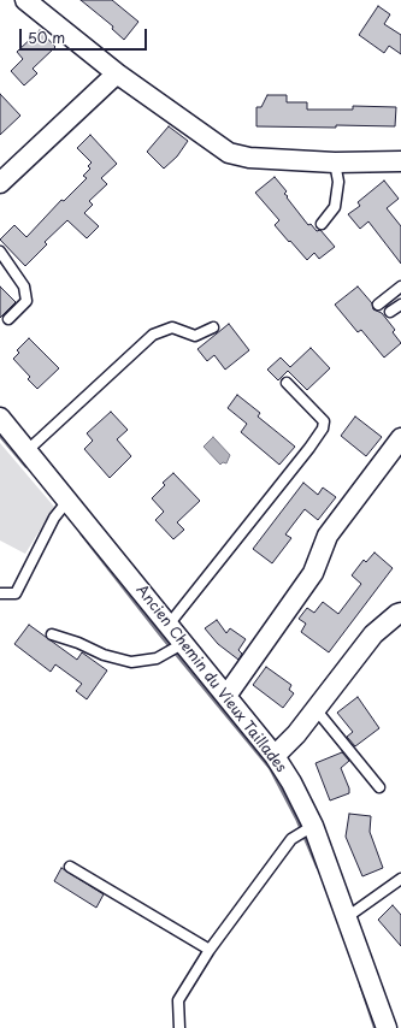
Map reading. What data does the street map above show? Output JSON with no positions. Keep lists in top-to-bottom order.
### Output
{
  "streets": {
    "street": ["Ancien Chemin du Vieux Taillades"]
  },
  "scale_bar": "50 m"
}
